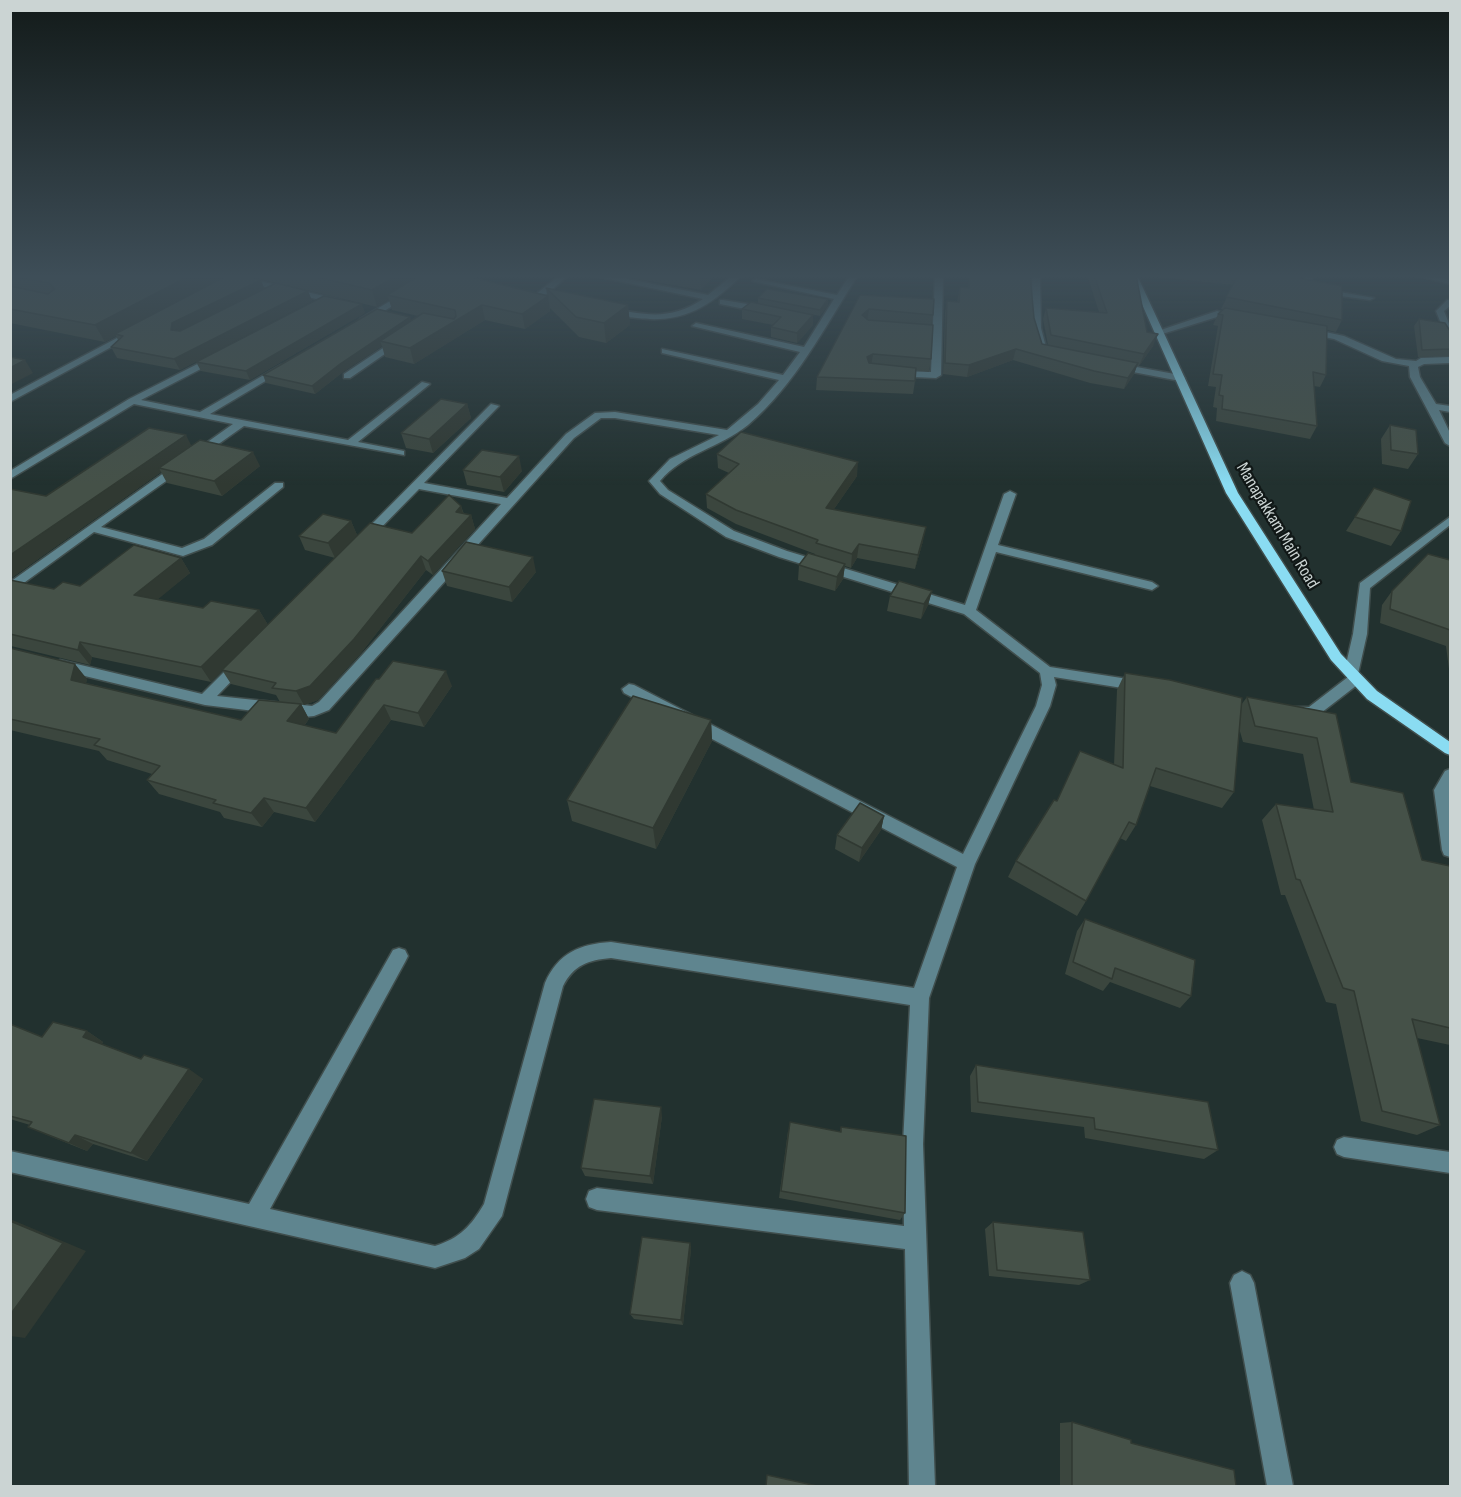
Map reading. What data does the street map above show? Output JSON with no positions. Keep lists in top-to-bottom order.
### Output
{
  "streets": {
    "main road": ["Manapakkam Main Road"]
  }
}
